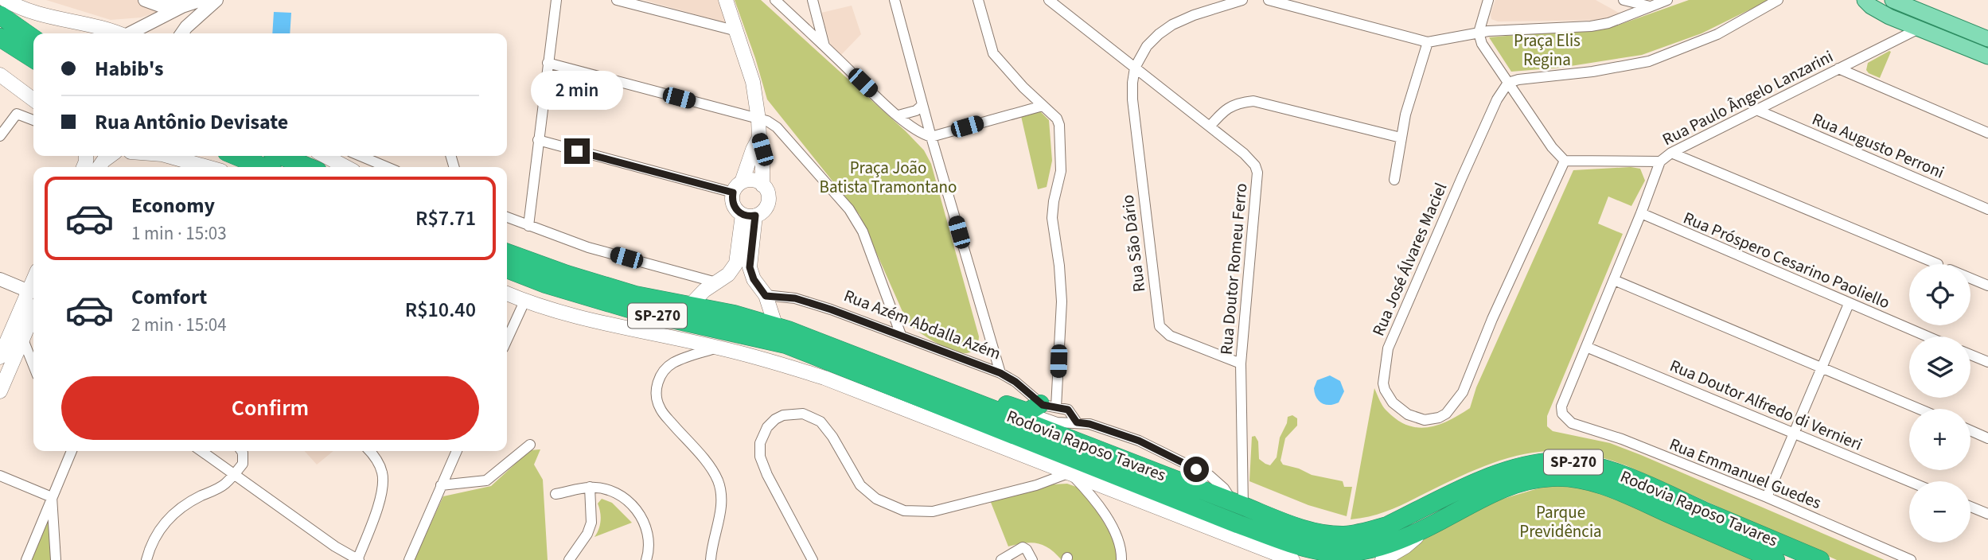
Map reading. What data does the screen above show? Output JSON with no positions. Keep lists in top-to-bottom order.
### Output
{
  "streets": {
    "highway": ["SP-270", "Rodovia Raposo Tavares"],
    "street": [
      "Rua Paulo Ângelo Lanzarini",
      "Rua Augusto Perroni",
      "Rua São Dário",
      "Rua José Álvares Maciel",
      "Rua Próspero Cesarino Paoliello",
      "Rua Doutor Romeu Ferro",
      "Rua Azém Abdalla Azém",
      "Rua Doutor Alfredo di Vernieri",
      "Rua Emmanuel Guedes"
    ]
  },
  "crossings": [
    ["Rua Paulo Ângelo Lanzarini", "Rua Augusto Perroni"],
    ["Rua Paulo Ângelo Lanzarini", "Rua Próspero Cesarino Paoliello"],
    ["Rua Paulo Ângelo Lanzarini", "Rua Doutor Alfredo di Vernieri"],
    ["Rua Paulo Ângelo Lanzarini", "Rua Emmanuel Guedes"],
    ["Rua São Dário", "Rua Doutor Romeu Ferro"],
    ["Rua Doutor Romeu Ferro", "Rua Azém Abdalla Azém"],
    ["Rua Doutor Romeu Ferro", "Rodovia Raposo Tavares"],
    ["Rua Azém Abdalla Azém", "Rodovia Raposo Tavares"]
  ],
  "parks": ["Praça Elis Regina", "Praça João Batista Tramontano", "Parque Previdência"],
  "page": {
    "banner": ["Habib's", "Rua Antônio Devisate"],
    "bubble": "2 min",
    "list": [
      {
        "name": "Economy",
        "note": "1 min · 15:03",
        "value": "R$7.71"
      },
      {
        "name": "Comfort",
        "note": "2 min · 15:04",
        "value": "R$10.40"
      }
    ],
    "map_buttons": ["+", "−"],
    "buttons": "Confirm"
  }
}
